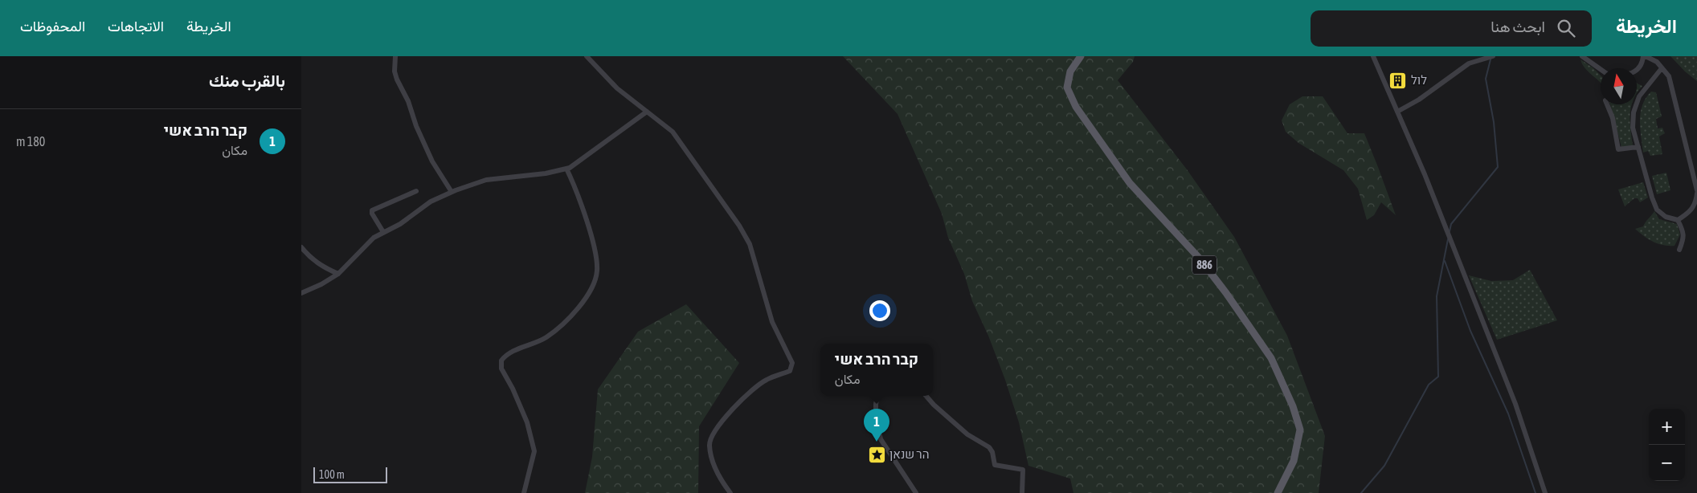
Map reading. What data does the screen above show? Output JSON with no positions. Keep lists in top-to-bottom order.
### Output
{
  "streets": {
    "main road": ["886"]
  },
  "places": {
    "building": ["לול"],
    "place": ["הר שנאן"]
  },
  "scale_bar": "100 m",
  "north": "top",
  "page": {
    "header": "الخريطة",
    "search": "ابحث هنا",
    "nav": ["الخريطة", "الاتجاهات", "المحفوظات"],
    "heading": "بالقرب منك",
    "list": [
      {
        "mark": "1",
        "name": "קבר הרב אשי",
        "note": "مكان",
        "value": "180 m"
      }
    ],
    "popup": ["קבר הרב אשי", "مكان"],
    "map_buttons": ["+", "−"],
    "pins": "1",
    "scale": "100 m"
  }
}
